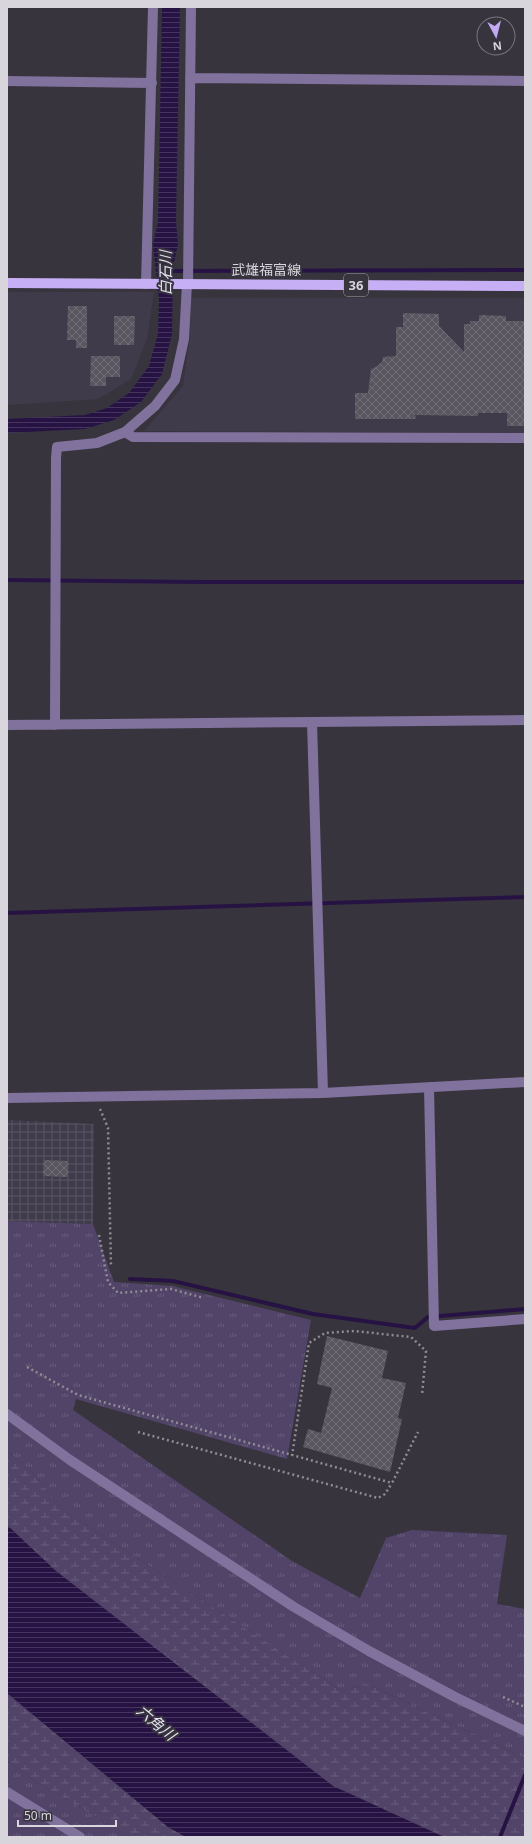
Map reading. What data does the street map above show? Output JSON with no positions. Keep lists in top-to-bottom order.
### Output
{
  "streets": {
    "main road": ["武雄福富線", "36"]
  },
  "water": ["白石川", "六角川"],
  "scale_bar": "50 m",
  "north": "bottom"
}
